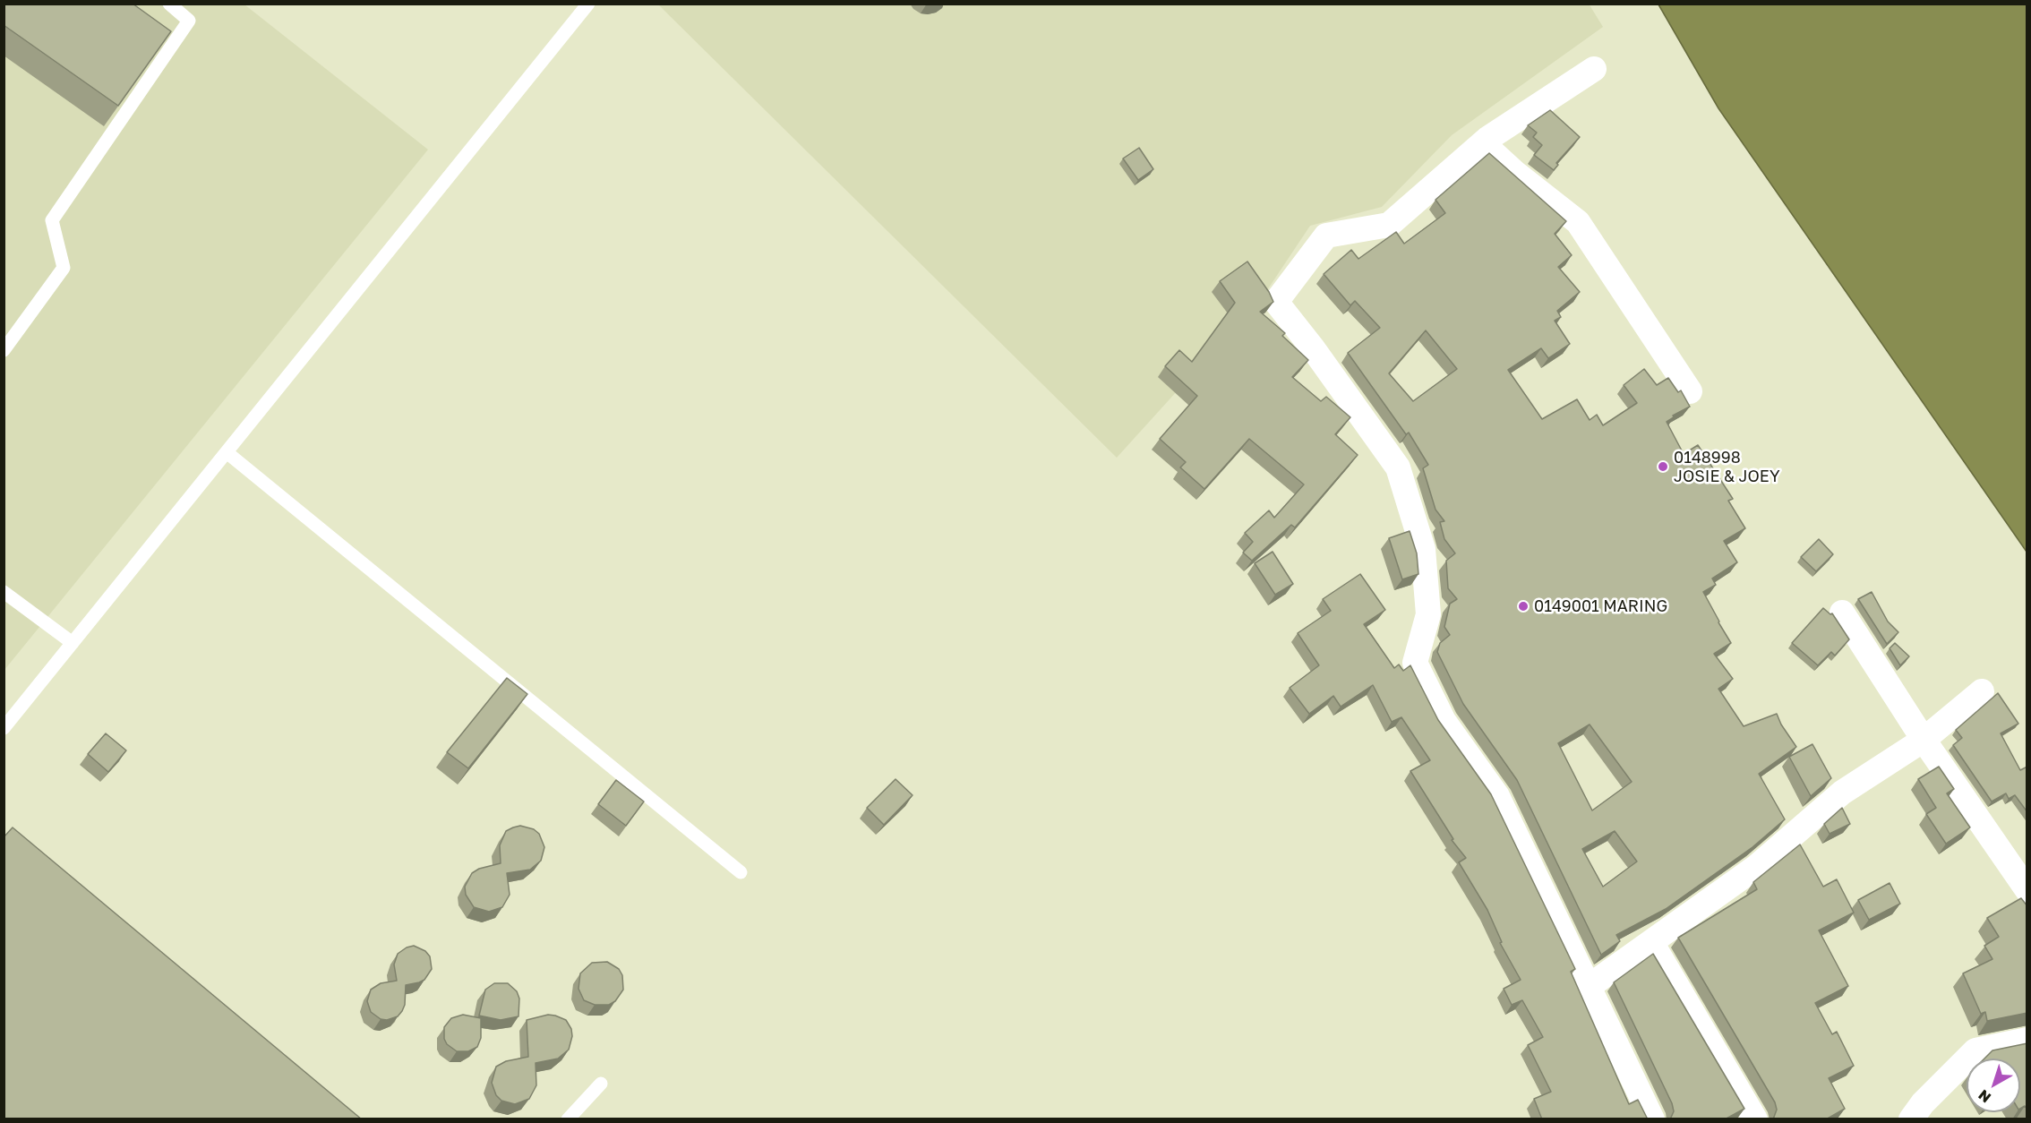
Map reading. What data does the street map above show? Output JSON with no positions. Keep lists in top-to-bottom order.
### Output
{
  "places": ["0148998 JOSIE & JOEY", "0149001 MARING"],
  "north": "bottom left"
}
